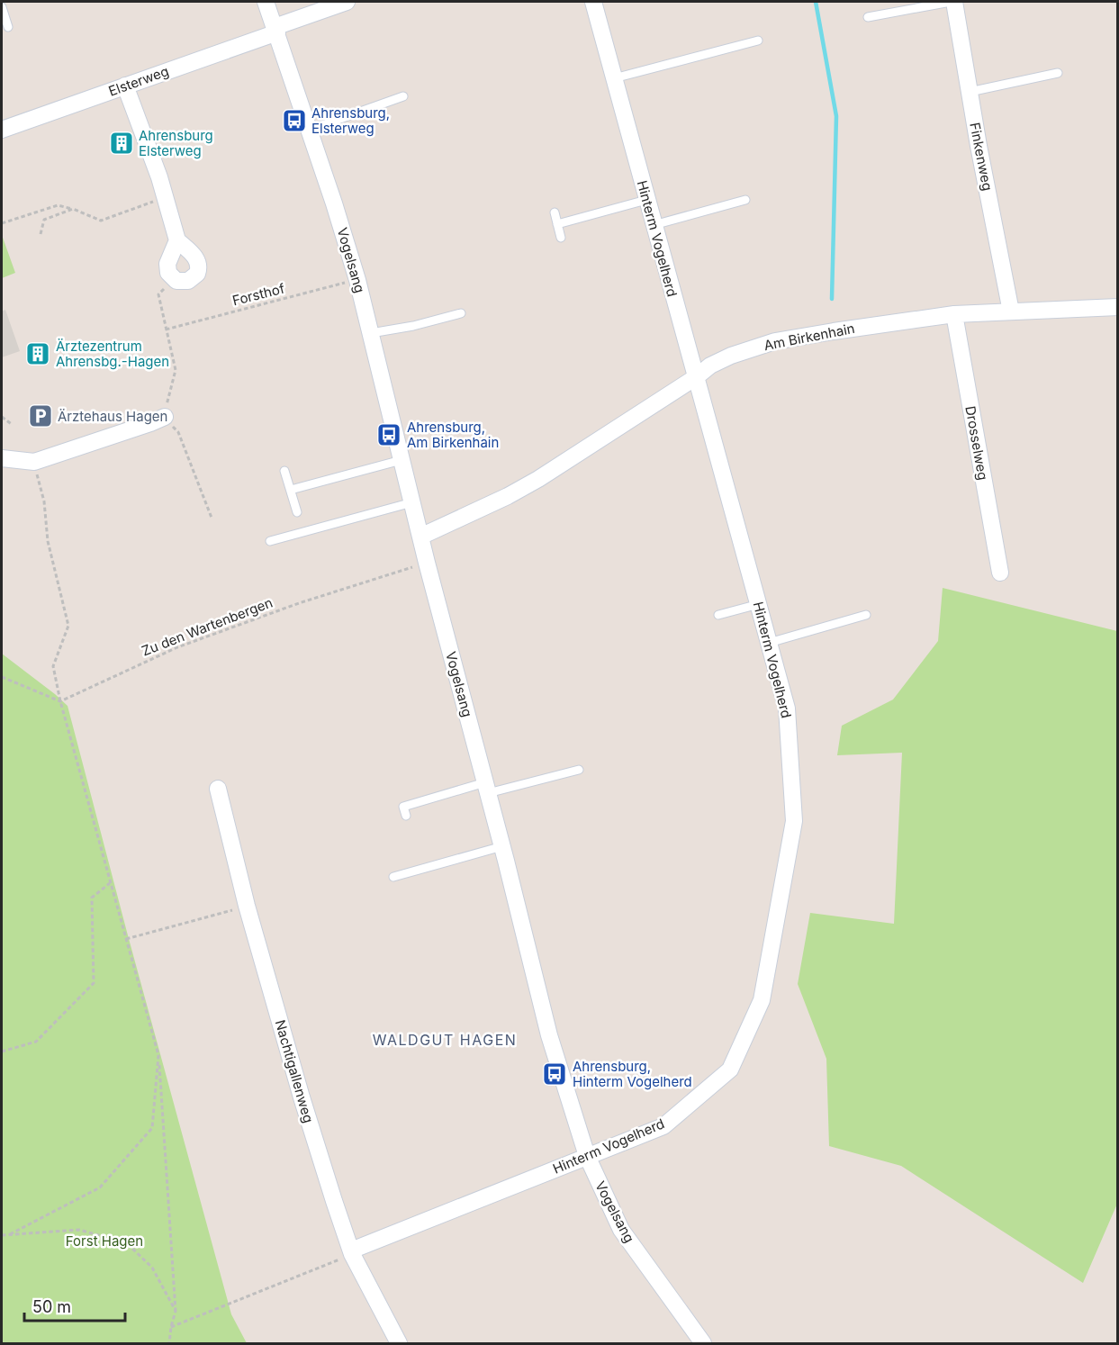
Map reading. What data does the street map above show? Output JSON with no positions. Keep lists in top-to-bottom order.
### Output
{
  "streets": {
    "street": [
      "Elsterweg",
      "Finkenweg",
      "Hinterm Vogelherd",
      "Vogelsang",
      "Am Birkenhain",
      "Drosselweg",
      "Nachtigallenweg"
    ],
    "path": ["Forsthof", "Zu den Wartenbergen"]
  },
  "crossings": [
    ["Elsterweg", "Vogelsang"],
    ["Finkenweg", "Am Birkenhain"],
    ["Hinterm Vogelherd", "Vogelsang"],
    ["Hinterm Vogelherd", "Am Birkenhain"],
    ["Hinterm Vogelherd", "Nachtigallenweg"],
    ["Vogelsang", "Forsthof"],
    ["Vogelsang", "Am Birkenhain"],
    ["Vogelsang", "Zu den Wartenbergen"],
    ["Am Birkenhain", "Drosselweg"]
  ],
  "districts": ["WALDGUT HAGEN"],
  "parks": ["Forst Hagen"],
  "places": {
    "bus stop": ["Ahrensburg, Elsterweg", "Ahrensburg, Am Birkenhain", "Ahrensburg, Hinterm Vogelherd"],
    "building": ["Ahrensburg Elsterweg", "Ärztezentrum Ahrensbg.-Hagen"],
    "parking": ["Ärztehaus Hagen"]
  },
  "scale_bar": "50 m"
}
